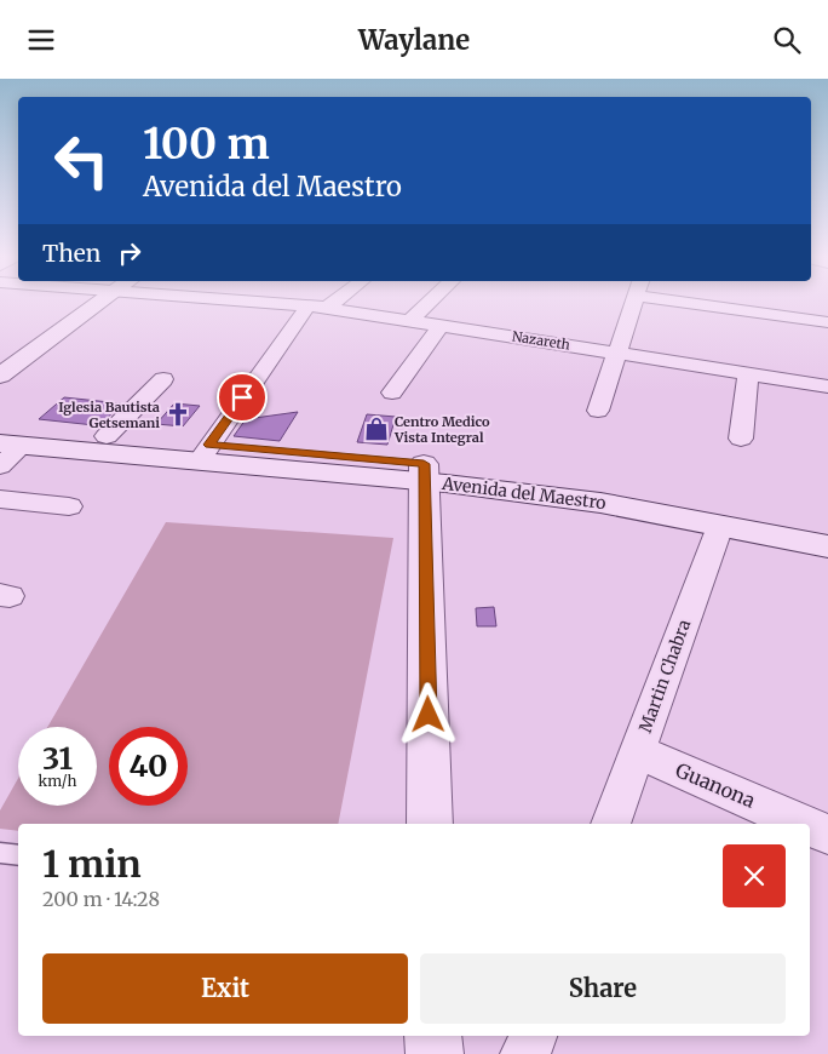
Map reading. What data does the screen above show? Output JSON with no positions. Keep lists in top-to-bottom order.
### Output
{
  "streets": {
    "main road": ["Avenida del Maestro"],
    "street": ["Nazareth", "Martin Chabra", "Guanona"]
  },
  "crossings": [
    ["Avenida del Maestro", "Martin Chabra"],
    ["Martin Chabra", "Guanona"]
  ],
  "places": {
    "church": ["Iglesia Bautista Getsemani"],
    "shop": ["Centro Medico Vista Integral"]
  },
  "page": {
    "header": "Waylane",
    "turn": ["100 m", "Avenida del Maestro"],
    "then": "Then",
    "speed": "31 km/h",
    "limit": "40",
    "heading": ["1 min", "200 m · 14:28"],
    "buttons": ["Exit", "Share"]
  }
}
